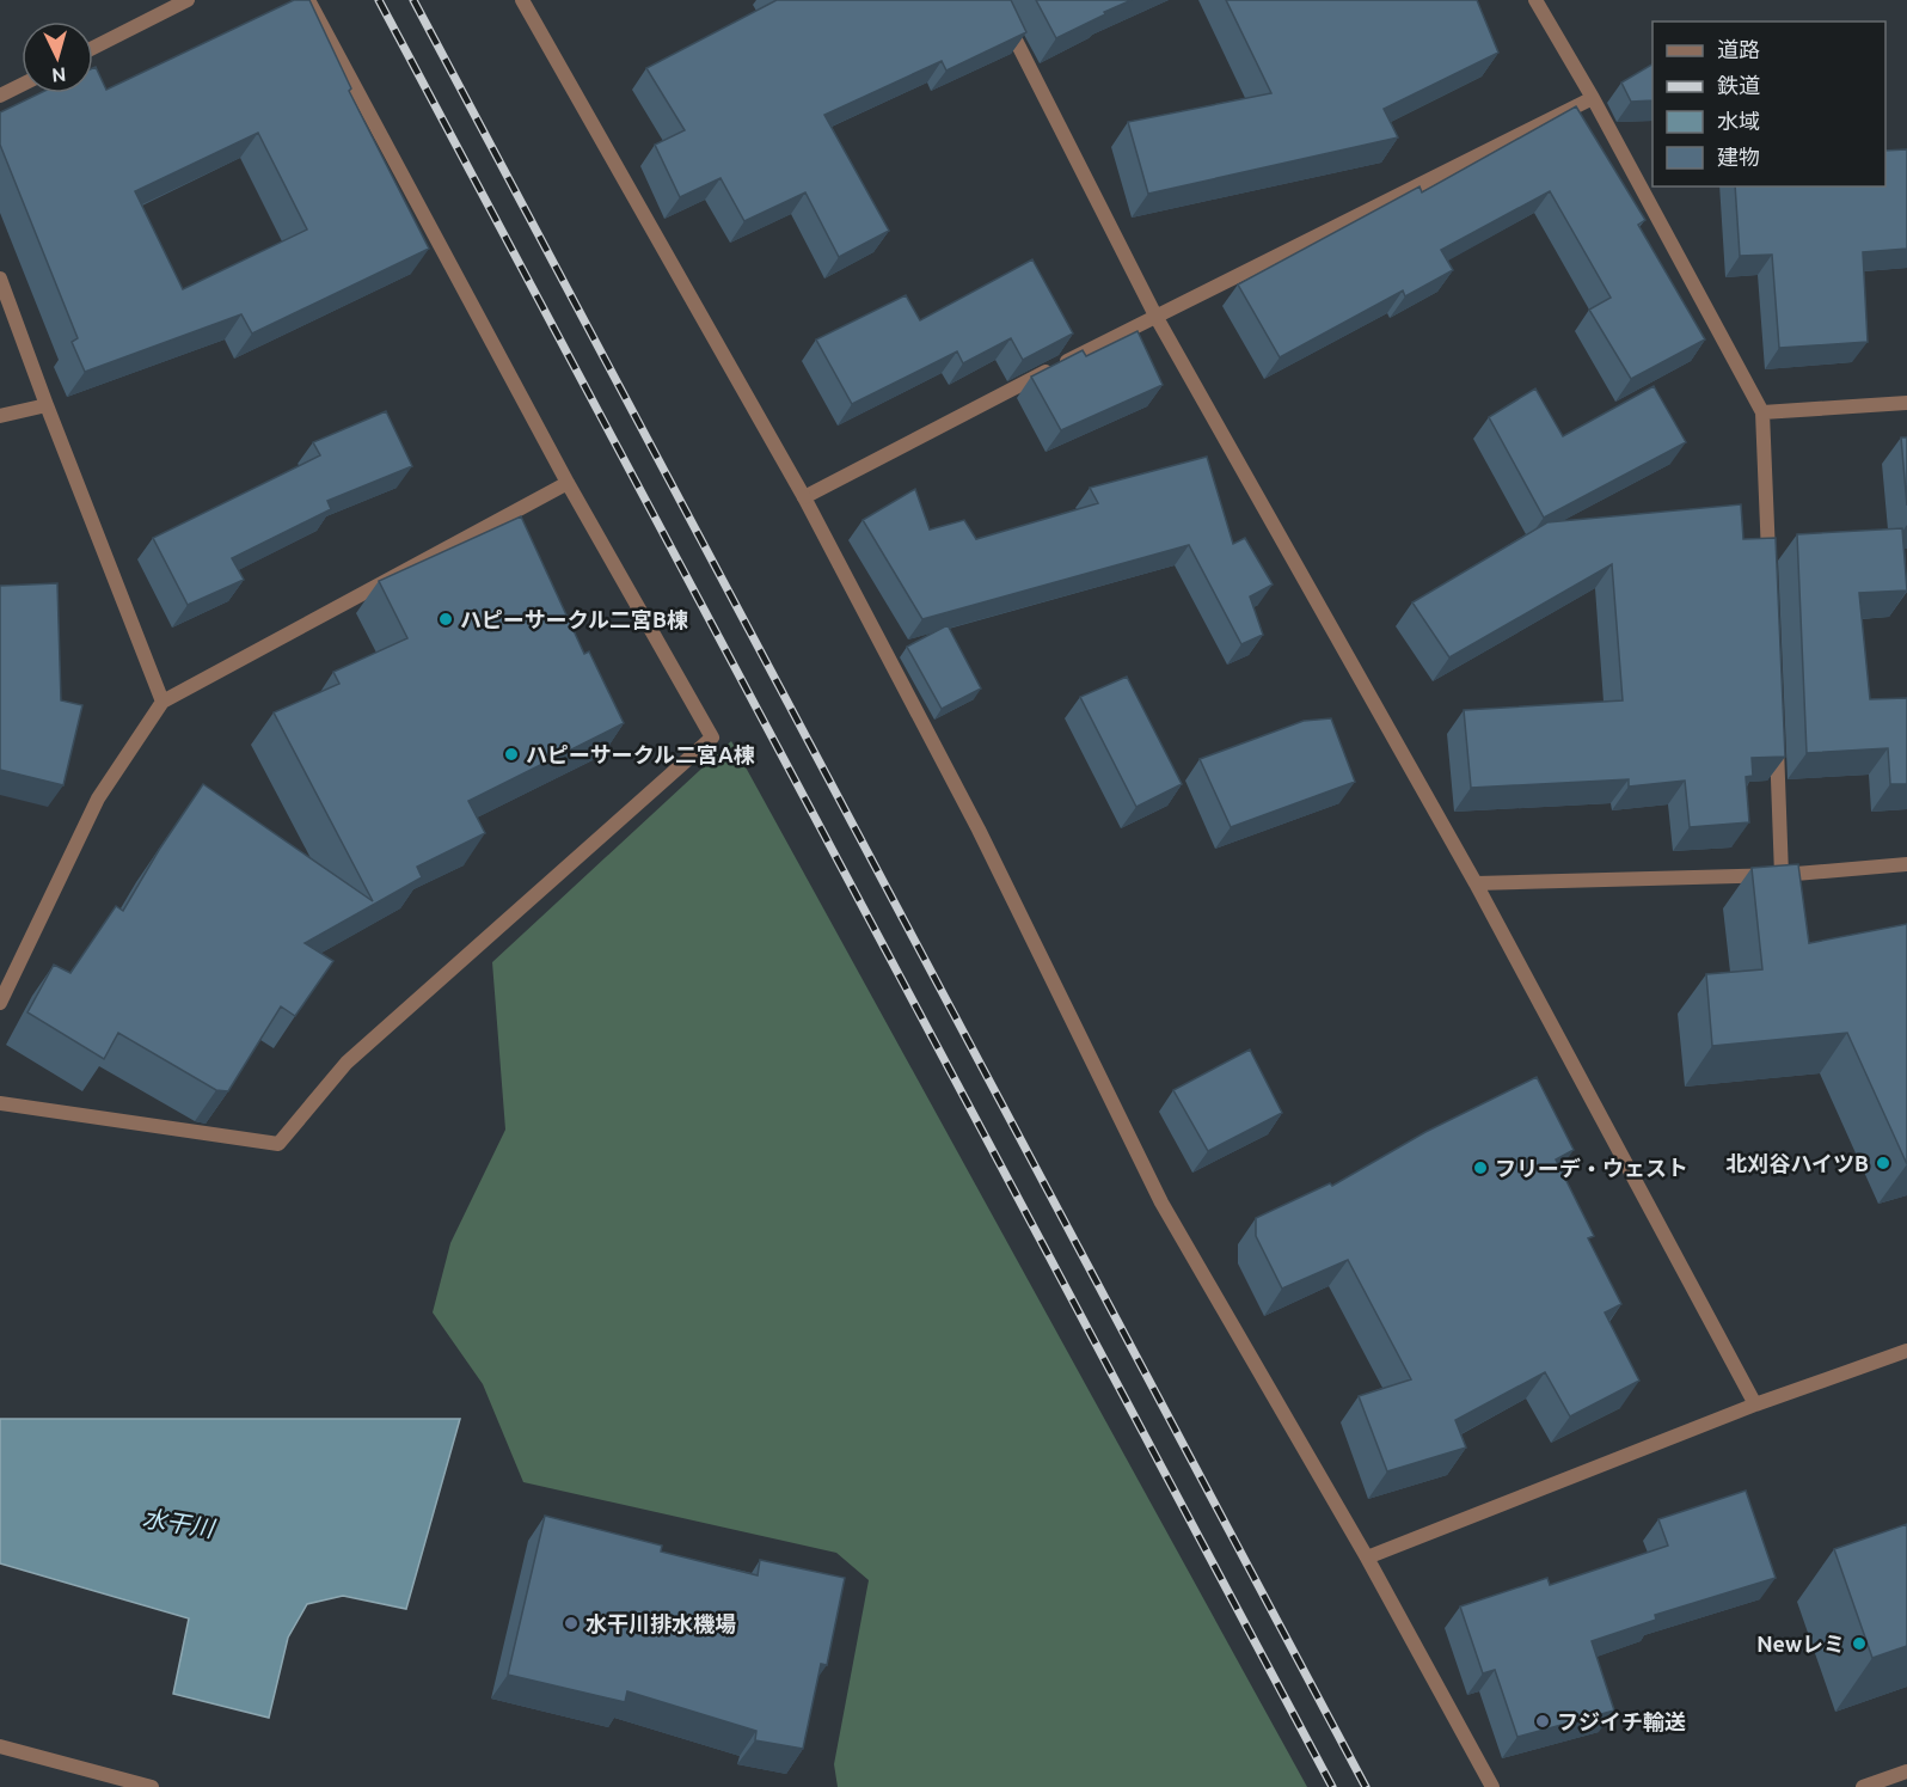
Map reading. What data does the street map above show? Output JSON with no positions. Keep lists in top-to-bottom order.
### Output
{
  "water": ["水干川"],
  "places": [
    "ハピーサークル二宮B棟",
    "ハピーサークル二宮A棟",
    "北刈谷ハイツB",
    "フリーデ・ウェスト",
    "水干川排水機場",
    "Newレミ",
    "フジイチ輸送"
  ],
  "legend": [
    "道路",
    "鉄道",
    "水域",
    "建物"
  ],
  "north": "bottom"
}
